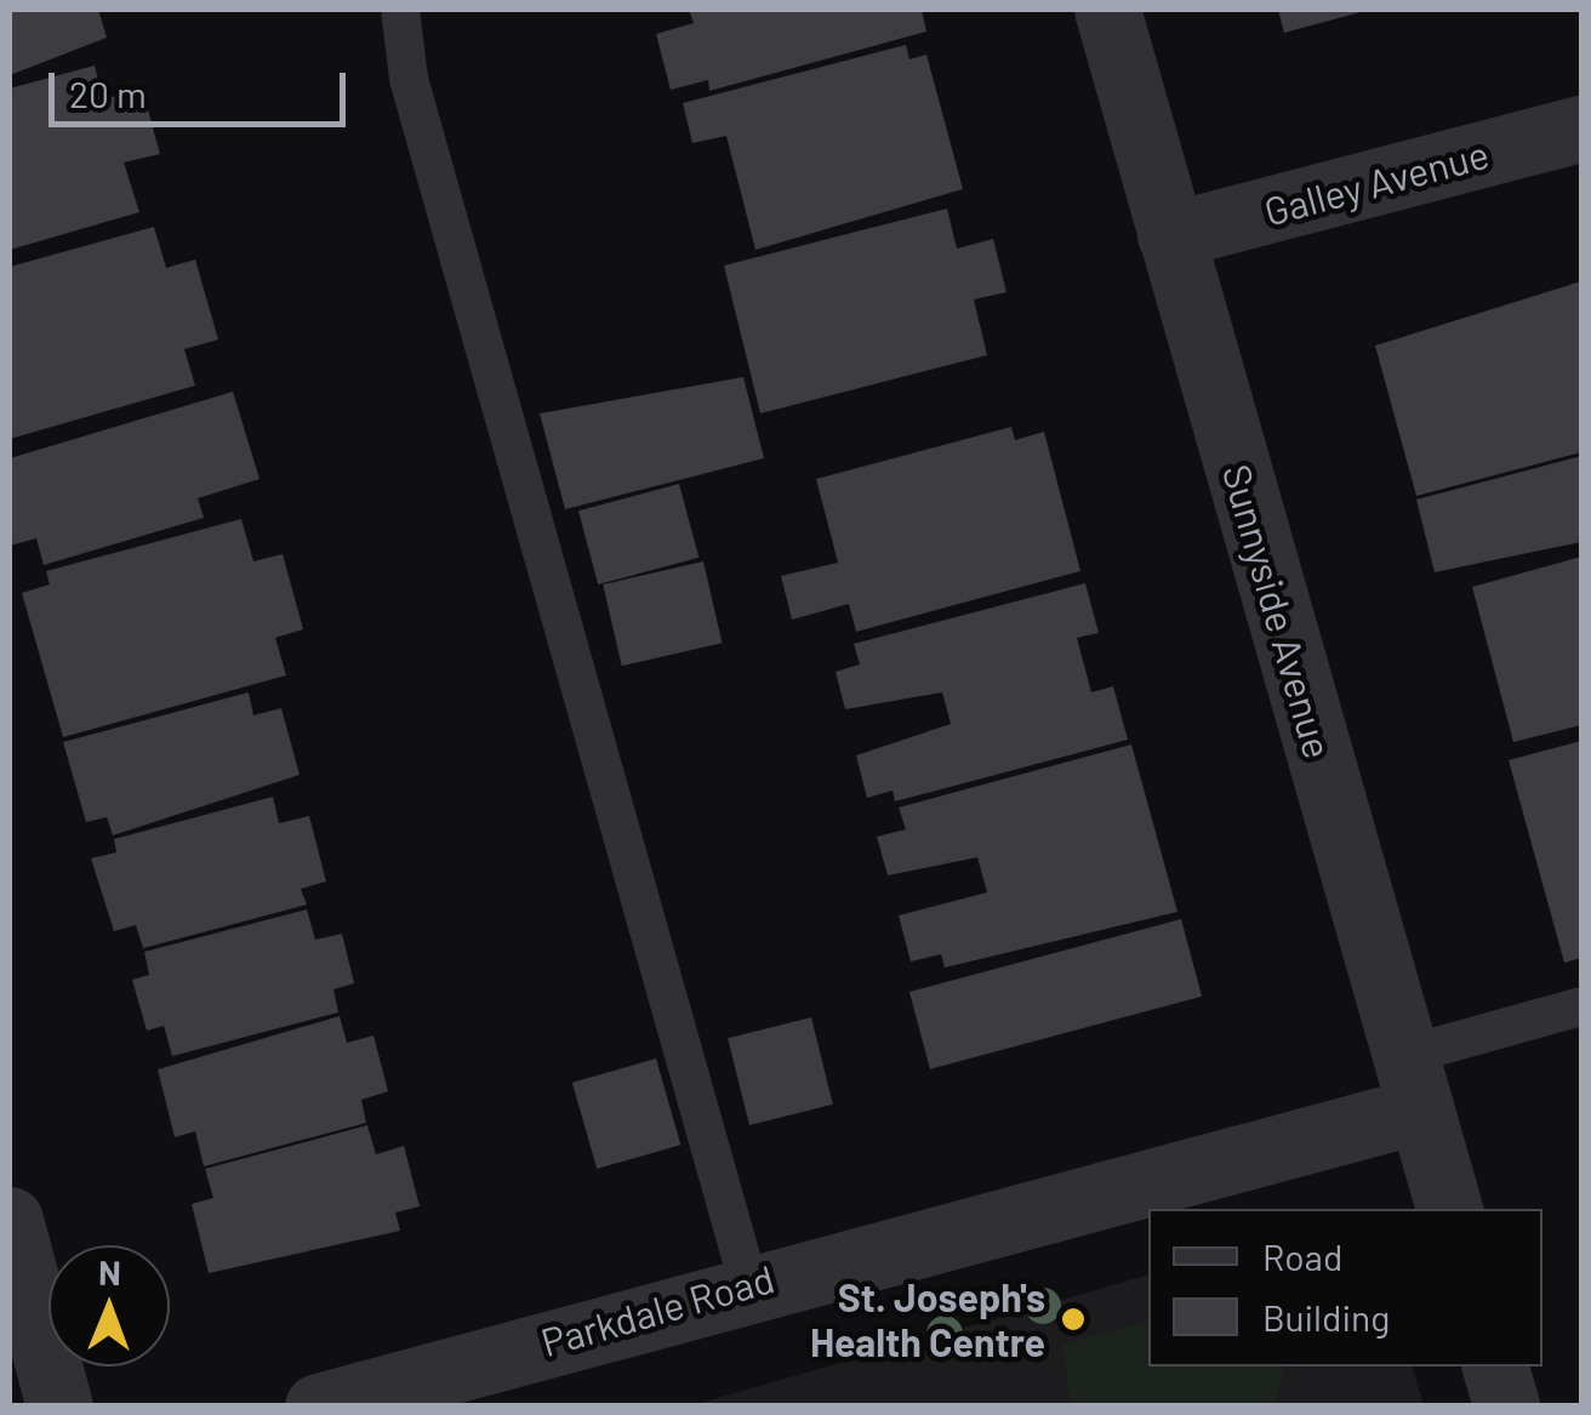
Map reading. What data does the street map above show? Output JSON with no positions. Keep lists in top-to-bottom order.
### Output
{
  "streets": {
    "street": ["Galley Avenue", "Sunnyside Avenue", "Parkdale Road"]
  },
  "crossings": [
    ["Galley Avenue", "Sunnyside Avenue"],
    ["Sunnyside Avenue", "Parkdale Road"]
  ],
  "places": ["St. Joseph's Health Centre"],
  "legend": ["Road", "Building"],
  "scale_bar": "20 m",
  "north": "top"
}
